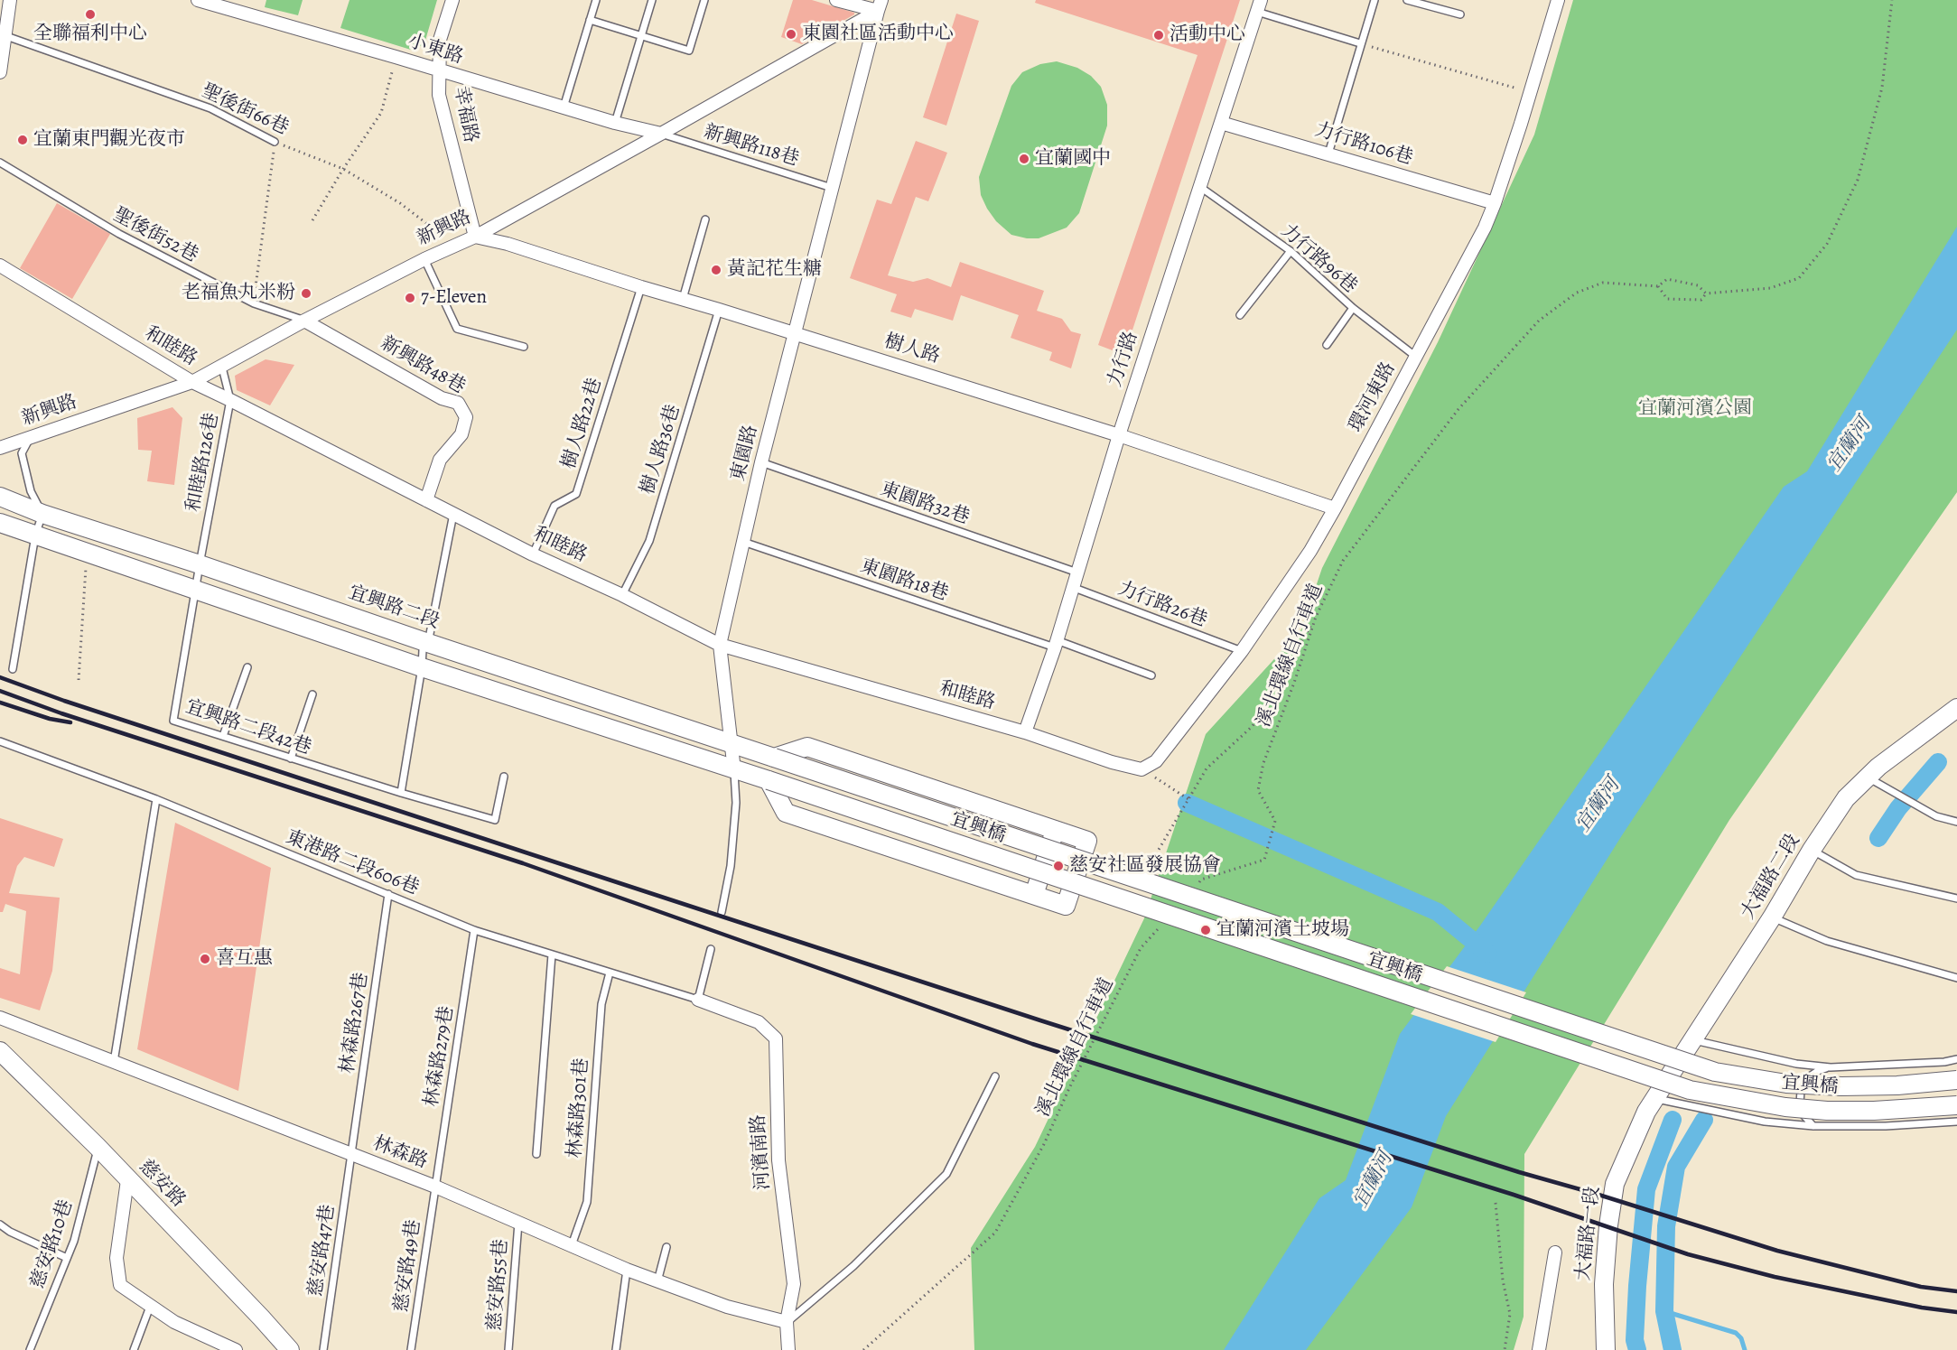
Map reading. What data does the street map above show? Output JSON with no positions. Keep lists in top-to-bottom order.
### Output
{
  "streets": {
    "street": [
      "小東路",
      "幸福路",
      "力行路106巷",
      "新興路",
      "和睦路",
      "樹人路",
      "力行路",
      "新興路48巷",
      "環河東路",
      "東園路",
      "宜興路二段",
      "宜興橋",
      "大福路二段",
      "河濱南路",
      "林森路",
      "慈安路",
      "大福路一段"
    ],
    "lane": [
      "聖後街66巷",
      "新興路118巷",
      "聖後街52巷",
      "力行路96巷",
      "樹人路22巷",
      "樹人路36巷",
      "和睦路126巷",
      "東園路32巷",
      "東園路18巷",
      "力行路26巷",
      "宜興路二段42巷",
      "東港路二段606巷",
      "林森路267巷",
      "林森路279巷",
      "林森路301巷",
      "慈安路10巷",
      "慈安路47巷",
      "慈安路49巷",
      "慈安路55巷"
    ],
    "path": ["溪北環線自行車道"]
  },
  "crossings": [
    ["小東路", "幸福路"],
    ["小東路", "新興路118巷"],
    ["小東路", "新興路"],
    ["聖後街66巷", "新興路"],
    ["幸福路", "新興路"],
    ["幸福路", "樹人路"],
    ["力行路106巷", "力行路"],
    ["力行路106巷", "環河東路"],
    ["新興路118巷", "新興路"],
    ["新興路118巷", "東園路"],
    ["新興路", "聖後街52巷"],
    ["新興路", "和睦路"],
    ["新興路", "樹人路"],
    ["新興路", "新興路48巷"],
    ["新興路", "東園路"],
    ["新興路", "和睦路126巷"],
    ["聖後街52巷", "新興路48巷"],
    ["力行路96巷", "力行路"],
    ["力行路96巷", "環河東路"],
    ["和睦路", "力行路"],
    ["和睦路", "新興路48巷"],
    ["和睦路", "環河東路"],
    ["和睦路", "樹人路22巷"],
    ["和睦路", "樹人路36巷"],
    ["和睦路", "東園路"],
    ["和睦路", "和睦路126巷"],
    ["樹人路", "力行路"],
    ["樹人路", "環河東路"],
    ["樹人路", "樹人路22巷"],
    ["樹人路", "樹人路36巷"],
    ["樹人路", "東園路"],
    ["力行路", "東園路32巷"],
    ["力行路", "東園路18巷"],
    ["力行路", "力行路26巷"],
    ["環河東路", "力行路26巷"],
    ["東園路", "東園路32巷"],
    ["東園路", "東園路18巷"],
    ["東園路", "宜興路二段"],
    ["和睦路126巷", "宜興路二段"],
    ["和睦路126巷", "宜興路二段42巷"],
    ["宜興路二段", "宜興路二段42巷"],
    ["宜興路二段", "宜興橋"],
    ["東港路二段606巷", "林森路267巷"],
    ["東港路二段606巷", "林森路279巷"],
    ["東港路二段606巷", "林森路301巷"],
    ["東港路二段606巷", "河濱南路"],
    ["大福路二段", "大福路一段"],
    ["林森路267巷", "林森路"],
    ["林森路267巷", "慈安路47巷"],
    ["林森路279巷", "林森路"],
    ["林森路279巷", "慈安路49巷"],
    ["林森路301巷", "林森路"],
    ["河濱南路", "林森路"],
    ["林森路", "慈安路47巷"],
    ["林森路", "慈安路49巷"],
    ["林森路", "慈安路55巷"],
    ["慈安路", "慈安路10巷"]
  ],
  "water": ["宜蘭河"],
  "parks": ["宜蘭河濱公園"],
  "places": [
    "全聯福利中心",
    "東園社區活動中心",
    "活動中心",
    "宜蘭東門觀光夜市",
    "宜蘭國中",
    "黃記花生糖",
    "老福魚丸米粉",
    "7-Eleven",
    "慈安社區發展協會",
    "宜蘭河濱土坡場",
    "喜互惠"
  ]
}
